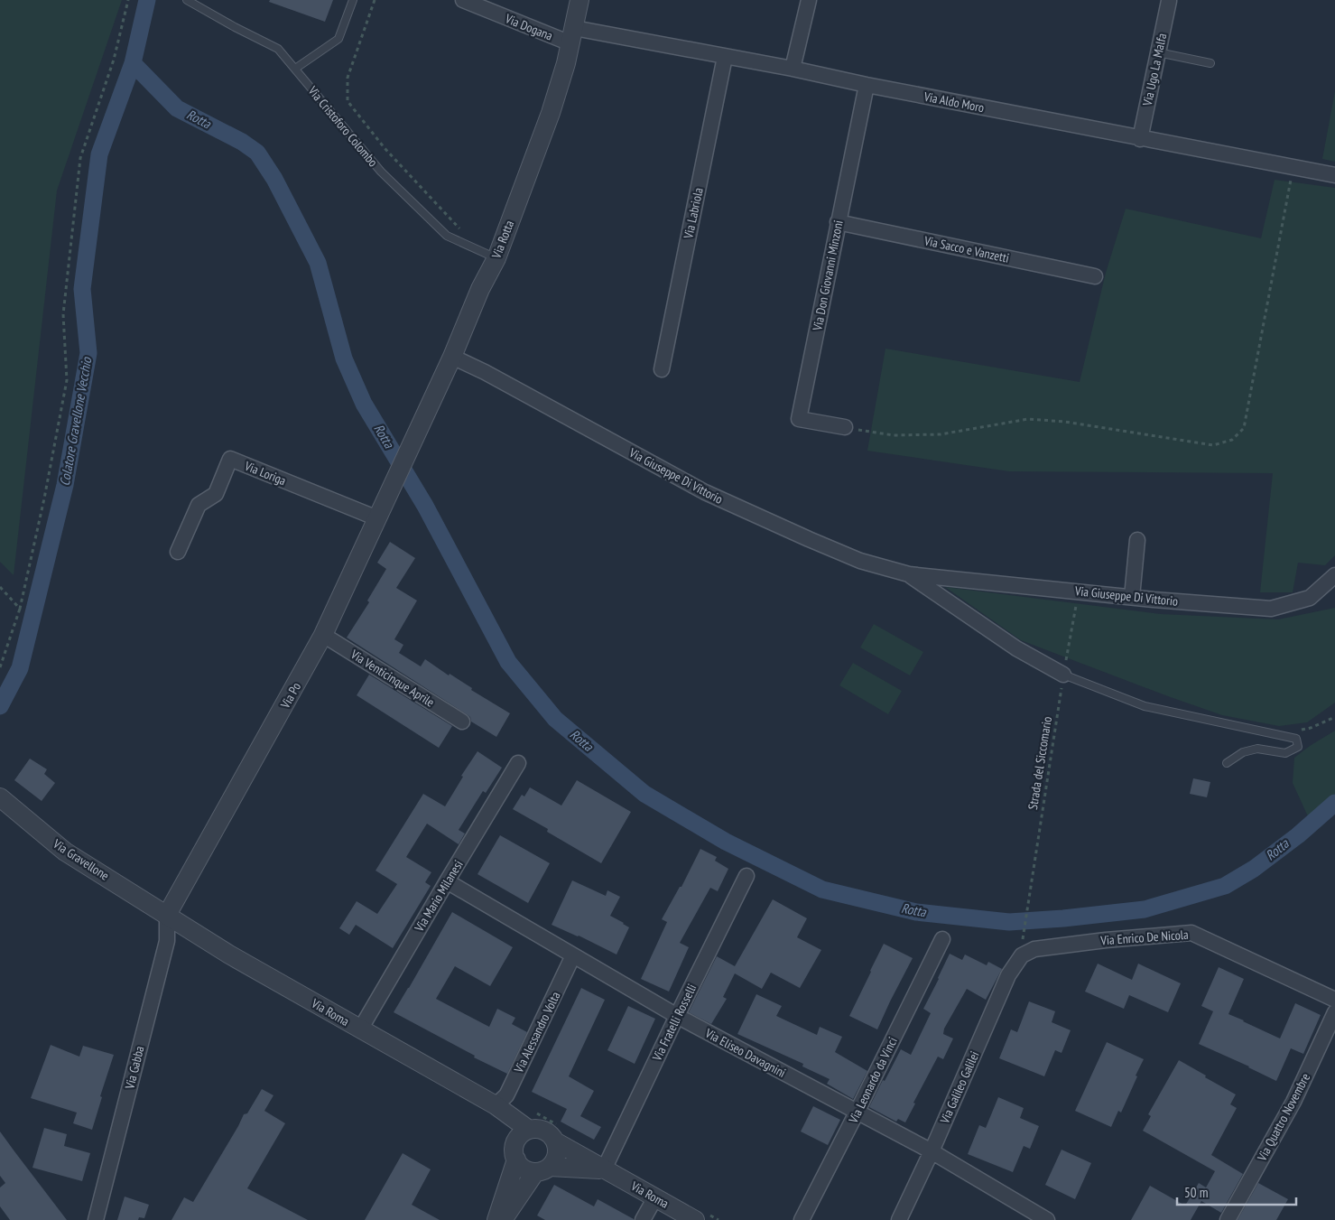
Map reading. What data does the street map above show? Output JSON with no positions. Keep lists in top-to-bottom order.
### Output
{
  "streets": {
    "street": [
      "Via Dogana",
      "Via Ugo La Malfa",
      "Via Aldo Moro",
      "Via Labriola",
      "Via Rotta",
      "Via Sacco e Vanzetti",
      "Via Don Giovanni Minzoni",
      "Via Loriga",
      "Via Giuseppe Di Vittorio",
      "Via Venticinque Aprile",
      "Via Po",
      "Via Gravellone",
      "Via Mario Milanesi",
      "Via Enrico De Nicola",
      "Via Roma",
      "Via Fratelli Rosselli",
      "Via Alessandro Volta",
      "Via Eliseo Davagnini",
      "Via Gabba",
      "Via Leonardo da Vinci",
      "Via Galileo Galilei",
      "Via Quattro Novembre"
    ],
    "lane": ["Via Cristoforo Colombo"],
    "path": ["Strada del Siccomario"]
  },
  "crossings": [
    ["Via Dogana", "Via Aldo Moro"],
    ["Via Dogana", "Via Rotta"],
    ["Via Ugo La Malfa", "Via Aldo Moro"],
    ["Via Aldo Moro", "Via Labriola"],
    ["Via Aldo Moro", "Via Rotta"],
    ["Via Aldo Moro", "Via Don Giovanni Minzoni"],
    ["Via Cristoforo Colombo", "Via Rotta"],
    ["Via Rotta", "Via Giuseppe Di Vittorio"],
    ["Via Rotta", "Via Po"],
    ["Via Sacco e Vanzetti", "Via Don Giovanni Minzoni"],
    ["Via Loriga", "Via Po"],
    ["Via Giuseppe Di Vittorio", "Strada del Siccomario"],
    ["Via Venticinque Aprile", "Via Po"],
    ["Via Po", "Via Gravellone"],
    ["Via Po", "Via Roma"],
    ["Via Po", "Via Gabba"],
    ["Via Gravellone", "Via Roma"],
    ["Via Gravellone", "Via Gabba"],
    ["Via Mario Milanesi", "Via Roma"],
    ["Via Mario Milanesi", "Via Eliseo Davagnini"],
    ["Via Enrico De Nicola", "Via Galileo Galilei"],
    ["Via Roma", "Via Fratelli Rosselli"],
    ["Via Roma", "Via Alessandro Volta"],
    ["Via Roma", "Via Gabba"],
    ["Via Fratelli Rosselli", "Via Eliseo Davagnini"],
    ["Via Alessandro Volta", "Via Eliseo Davagnini"],
    ["Via Eliseo Davagnini", "Via Leonardo da Vinci"],
    ["Via Eliseo Davagnini", "Via Galileo Galilei"]
  ],
  "water": ["Rotta", "Colatore Gravellone Vecchio"],
  "scale_bar": "50 m"
}
